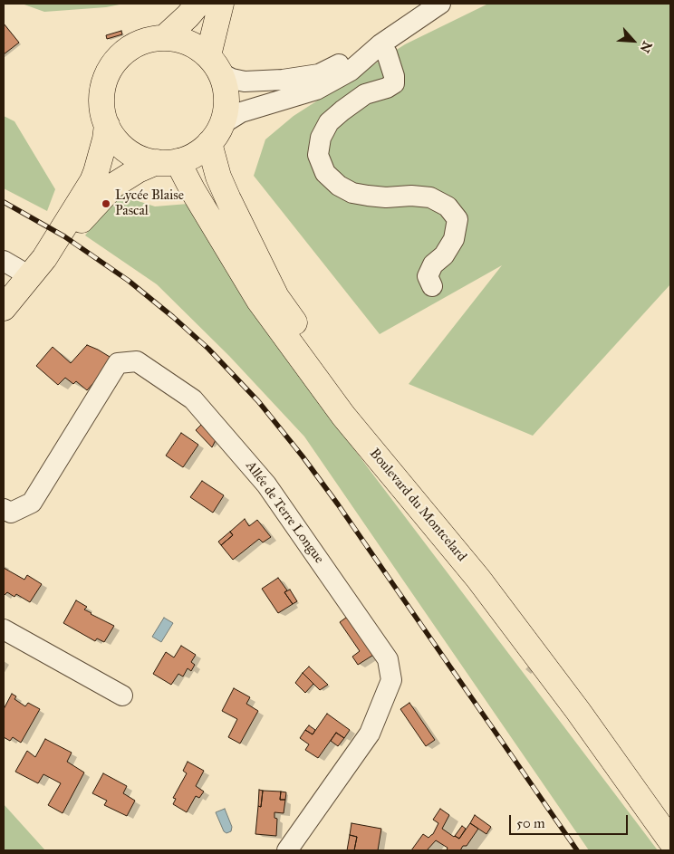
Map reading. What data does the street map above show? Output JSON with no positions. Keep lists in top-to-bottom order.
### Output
{
  "streets": {
    "main road": ["Boulevard du Montcelard"],
    "street": ["Allée de Terre Longue"]
  },
  "places": ["Lycée Blaise Pascal"],
  "scale_bar": "50 m",
  "north": "bottom right"
}
